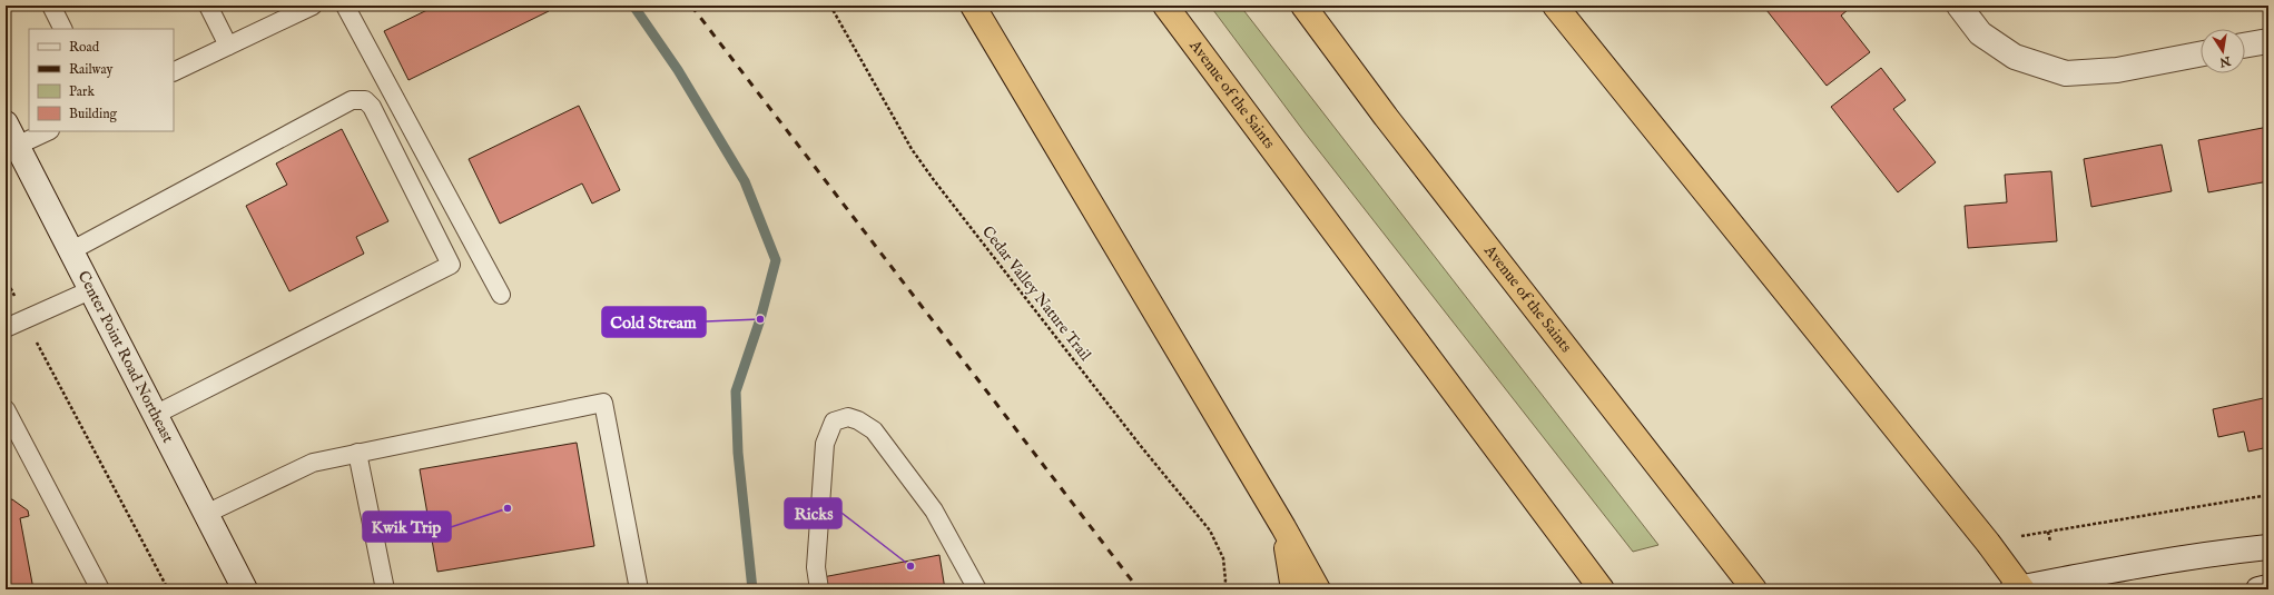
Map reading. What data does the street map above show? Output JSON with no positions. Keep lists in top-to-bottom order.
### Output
{
  "streets": {
    "highway": ["Avenue of the Saints"],
    "main road": ["Center Point Road Northeast"],
    "path": ["Cedar Valley Nature Trail"]
  },
  "places": ["Cold Stream", "Kwik Trip", "Ricks"],
  "legend": [
    "Road",
    "Railway",
    "Park",
    "Building"
  ],
  "north": "bottom"
}
